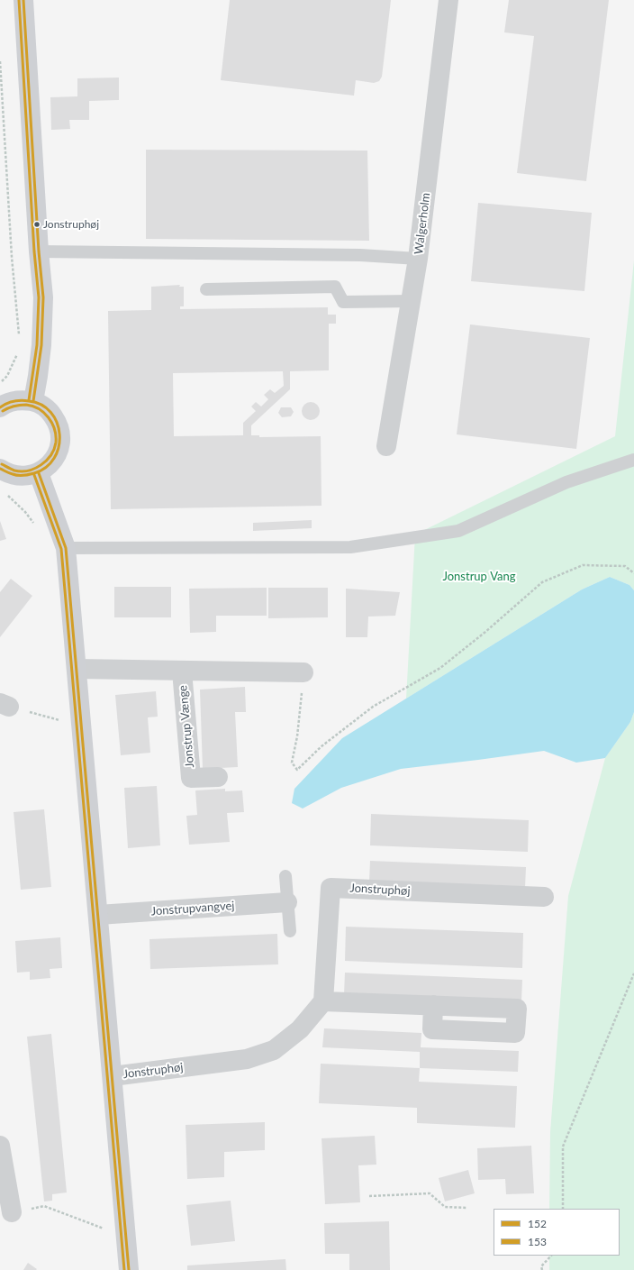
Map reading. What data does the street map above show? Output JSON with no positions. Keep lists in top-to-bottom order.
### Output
{
  "streets": {
    "street": [
      "Walgerholm",
      "Jonstrup Vænge",
      "Jonstruphøj",
      "Jonstrupvangvej"
    ]
  },
  "parks": ["Jonstrup Vang"],
  "places": ["Jonstruphøj"],
  "lines": ["transit line 152", "transit line 153"],
  "legend": ["152", "153"]
}
